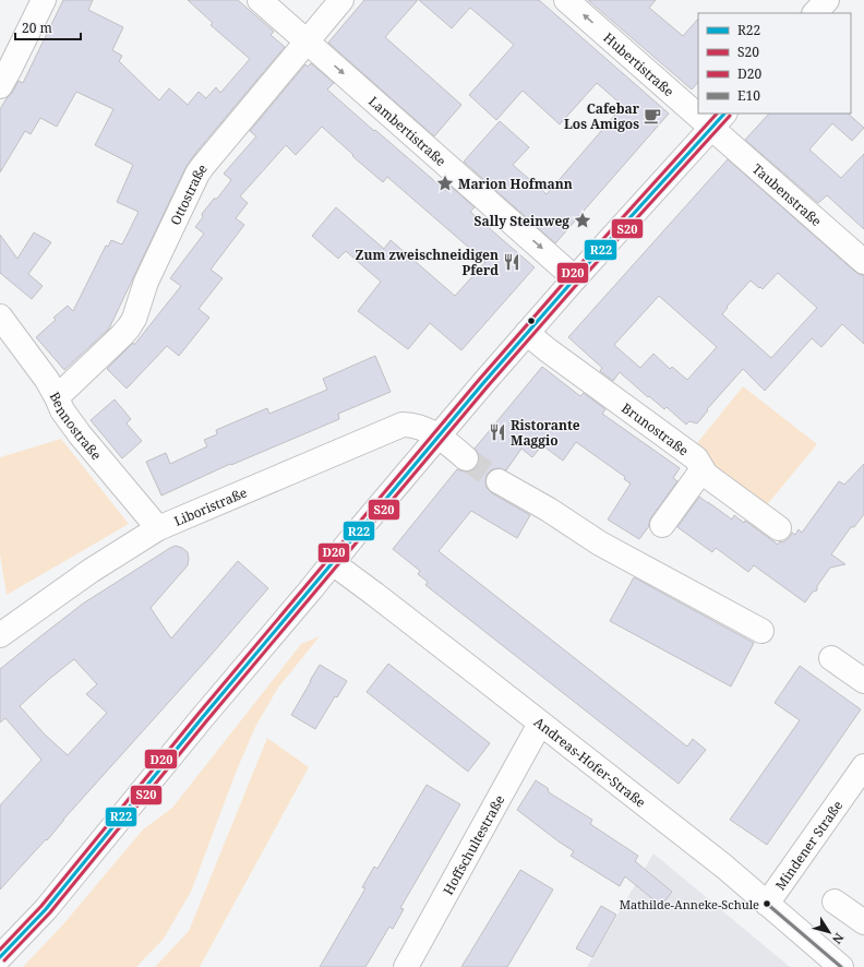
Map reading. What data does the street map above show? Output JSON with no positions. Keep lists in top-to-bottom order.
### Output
{
  "streets": {
    "street": [
      "Hubertistraße",
      "Lambertistraße",
      "Ottostraße",
      "Taubenstraße",
      "Bennostraße",
      "Brunostraße",
      "Liboristraße",
      "Andreas-Hofer-Straße",
      "Hoffschultestraße",
      "Mindener Straße"
    ]
  },
  "crossings": [
    ["Lambertistraße", "Ottostraße"],
    ["Ottostraße", "Bennostraße"],
    ["Bennostraße", "Liboristraße"],
    ["Andreas-Hofer-Straße", "Hoffschultestraße"],
    ["Andreas-Hofer-Straße", "Mindener Straße"]
  ],
  "one_way": ["Hubertistraße", "Lambertistraße"],
  "places": {
    "cafe": ["Cafebar Los Amigos"],
    "place": ["Marion Hofmann", "Sally Steinweg"],
    "restaurant": ["Zum zweischneidigen Pferd", "Ristorante Maggio"],
    "other": ["Mathilde-Anneke-Schule"]
  },
  "lines": [
    "transit line R22",
    "transit line D20",
    "transit line S20",
    "transit line E10"
  ],
  "legend": [
    "R22",
    "S20",
    "D20",
    "E10"
  ],
  "scale_bar": "20 m",
  "north": "bottom right"
}
